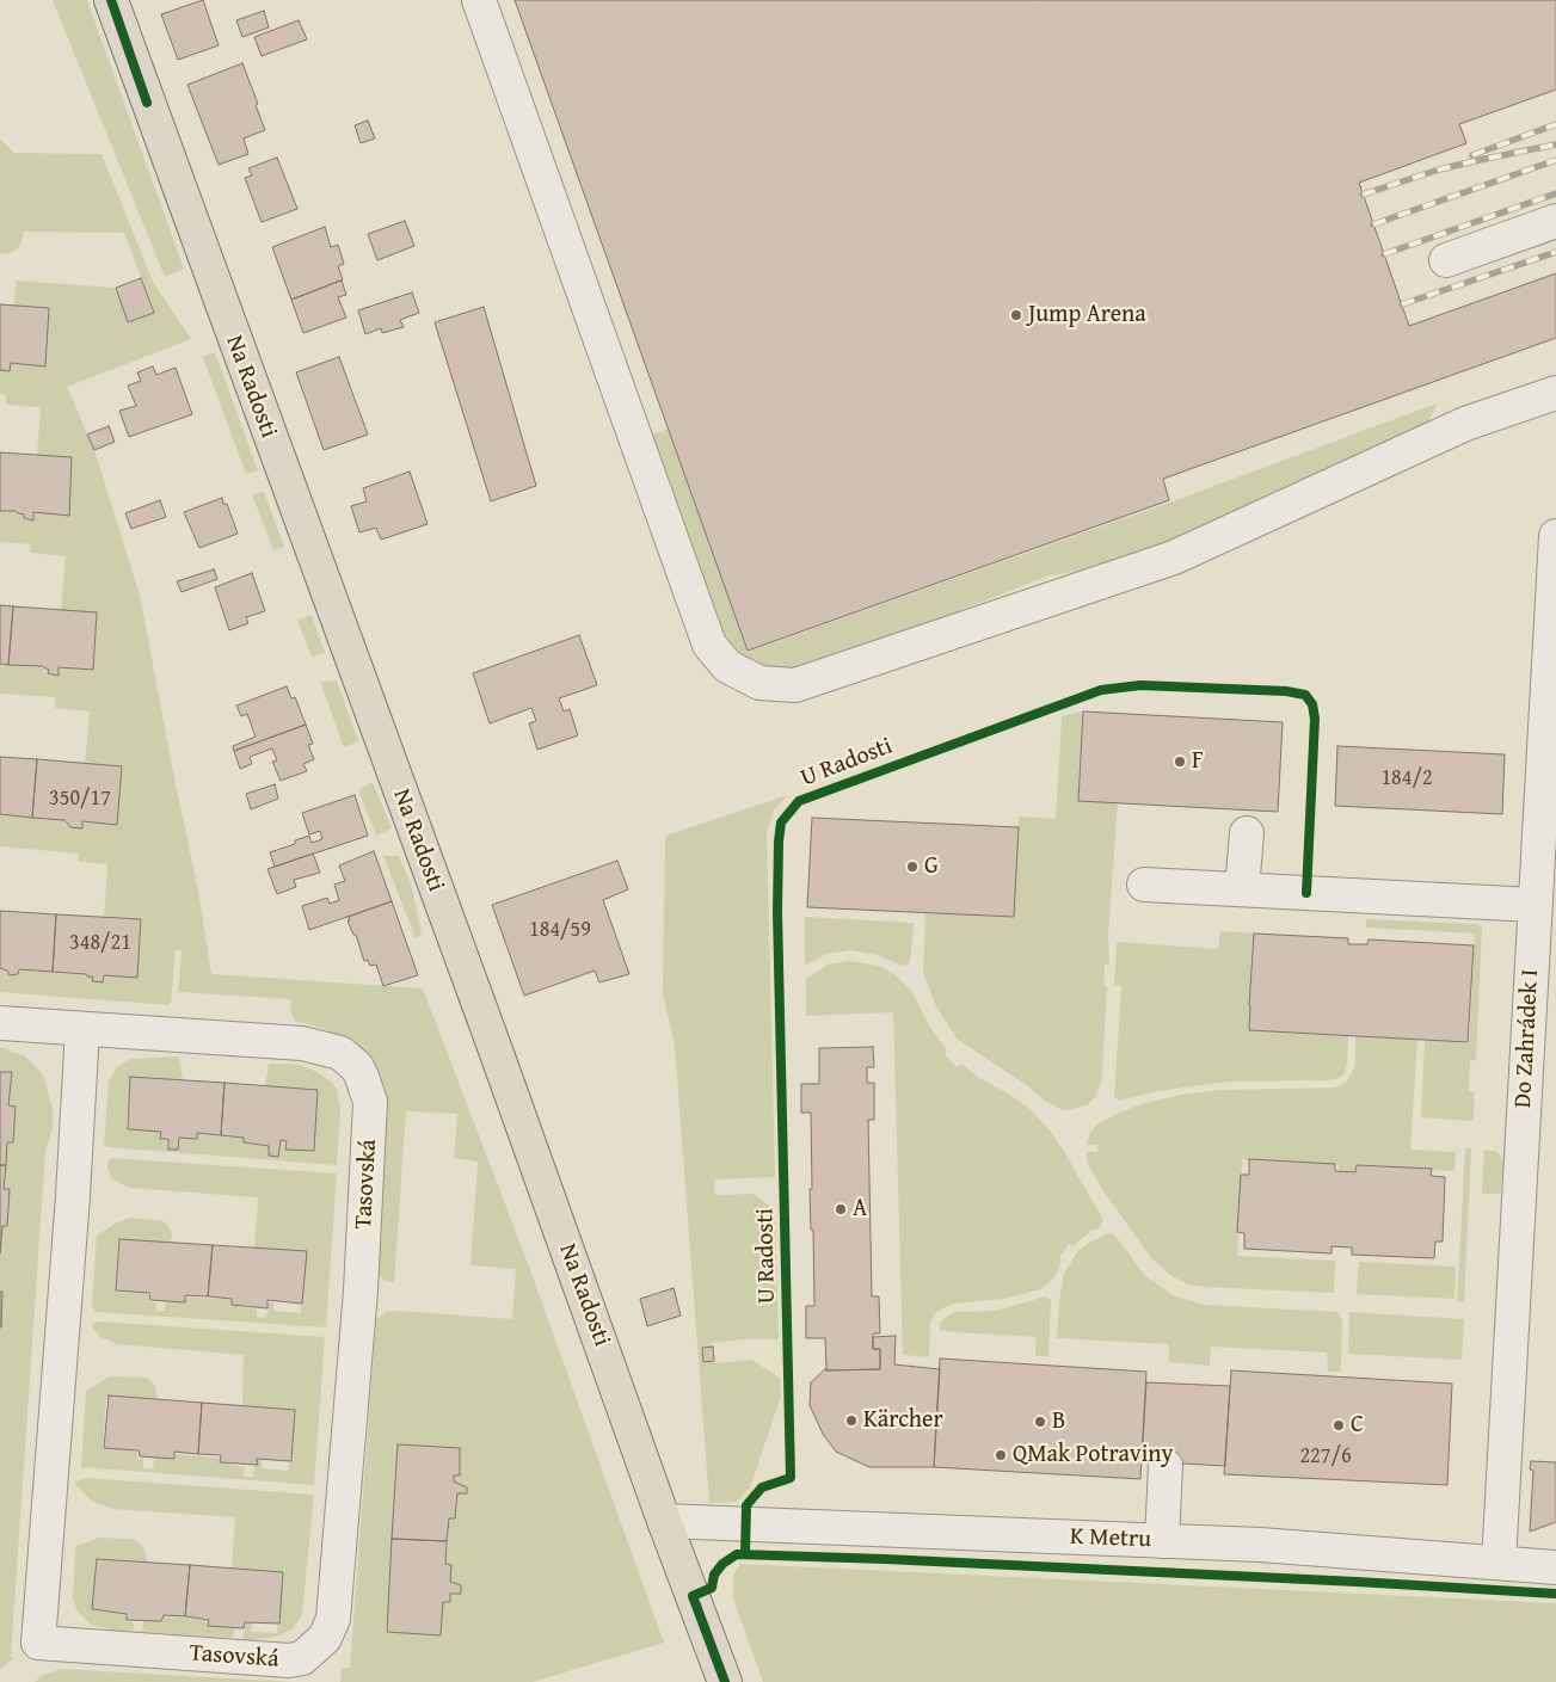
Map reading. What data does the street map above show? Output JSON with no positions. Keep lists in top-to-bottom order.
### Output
{
  "streets": {
    "main road": ["Na Radosti"],
    "street": ["Do Zahrádek I", "Tasovská", "K Metru"],
    "cycle path": ["U Radosti"]
  },
  "crossings": [
    ["Na Radosti", "K Metru"],
    ["Do Zahrádek I", "K Metru"]
  ],
  "places": [
    "Jump Arena",
    "F",
    "G",
    "A",
    "Kärcher",
    "B",
    "C",
    "QMak Potraviny"
  ],
  "house_numbers": [
    "184/2",
    "350/17",
    "184/59",
    "348/21",
    "227/6"
  ]
}
